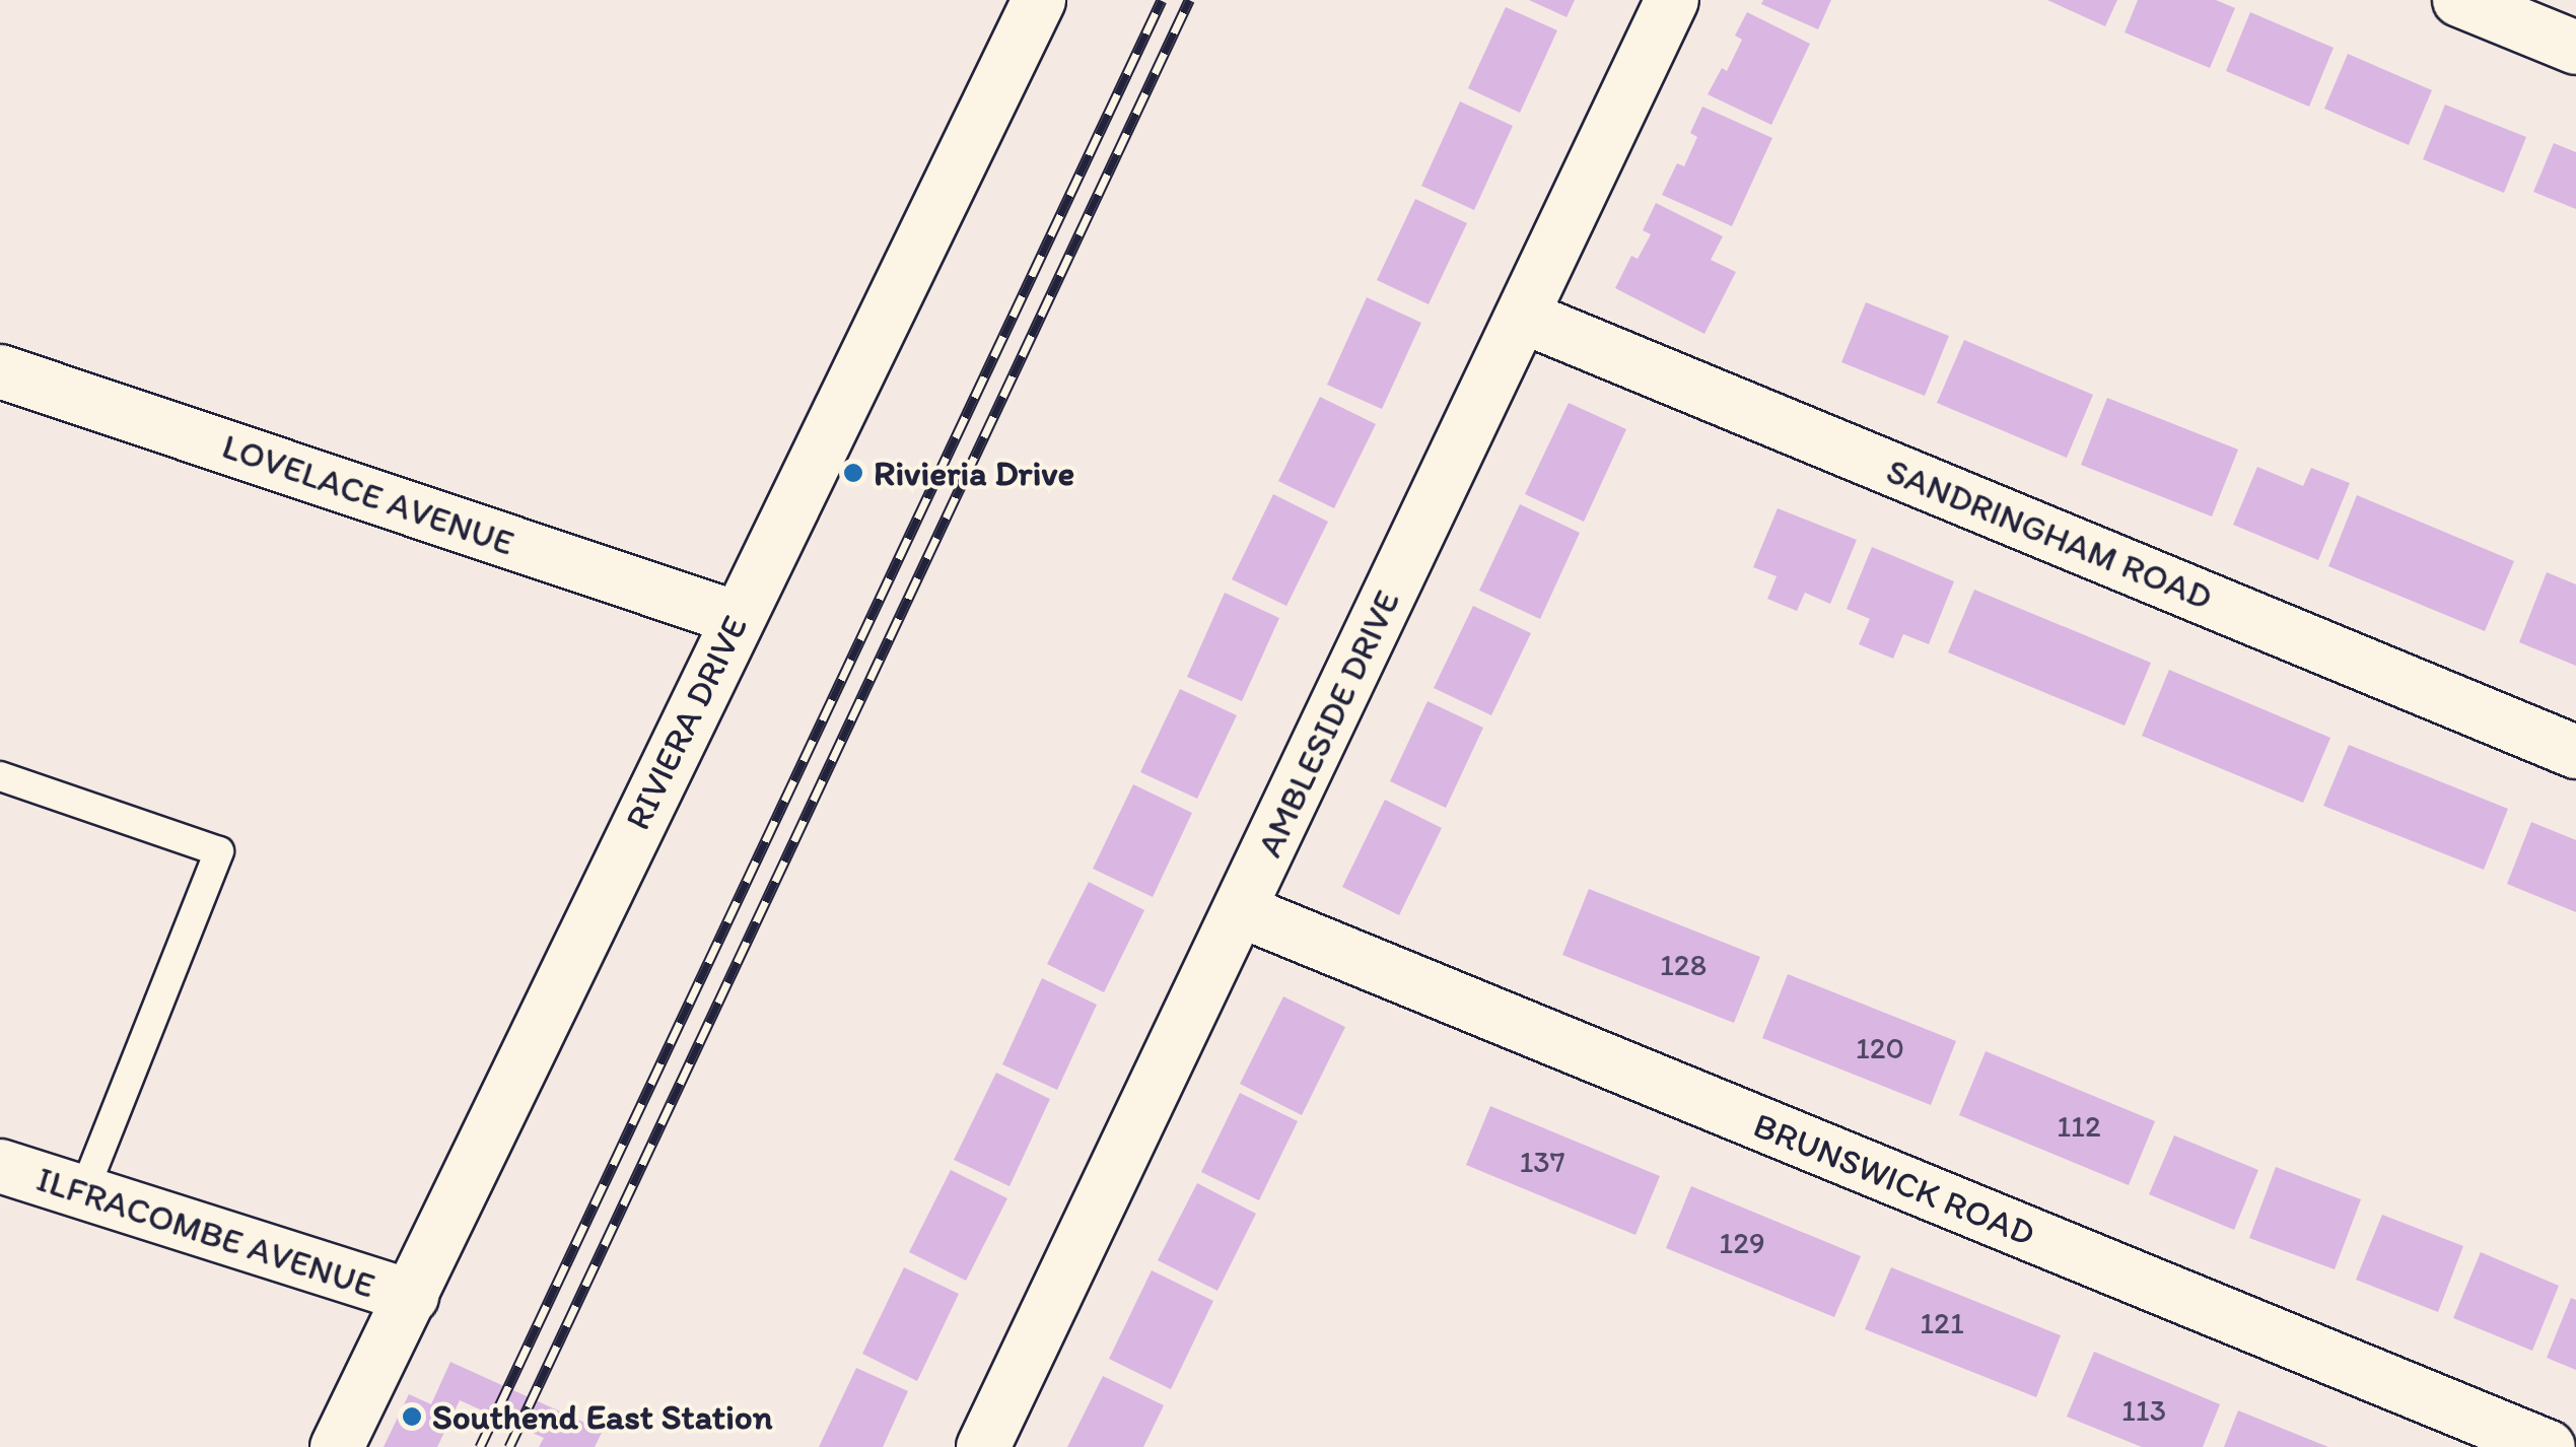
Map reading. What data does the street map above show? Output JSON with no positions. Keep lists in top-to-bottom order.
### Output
{
  "streets": {
    "street": [
      "LOVELACE AVENUE",
      "SANDRINGHAM ROAD",
      "RIVIERA DRIVE",
      "AMBLESIDE DRIVE",
      "BRUNSWICK ROAD",
      "ILFRACOMBE AVENUE"
    ]
  },
  "crossings": [
    ["LOVELACE AVENUE", "RIVIERA DRIVE"],
    ["SANDRINGHAM ROAD", "AMBLESIDE DRIVE"],
    ["RIVIERA DRIVE", "ILFRACOMBE AVENUE"],
    ["AMBLESIDE DRIVE", "BRUNSWICK ROAD"]
  ],
  "places": ["Rivieria Drive", "Southend East Station"],
  "house_numbers": [
    "128",
    "120",
    "112",
    "137",
    "129",
    "121",
    "113"
  ]
}
